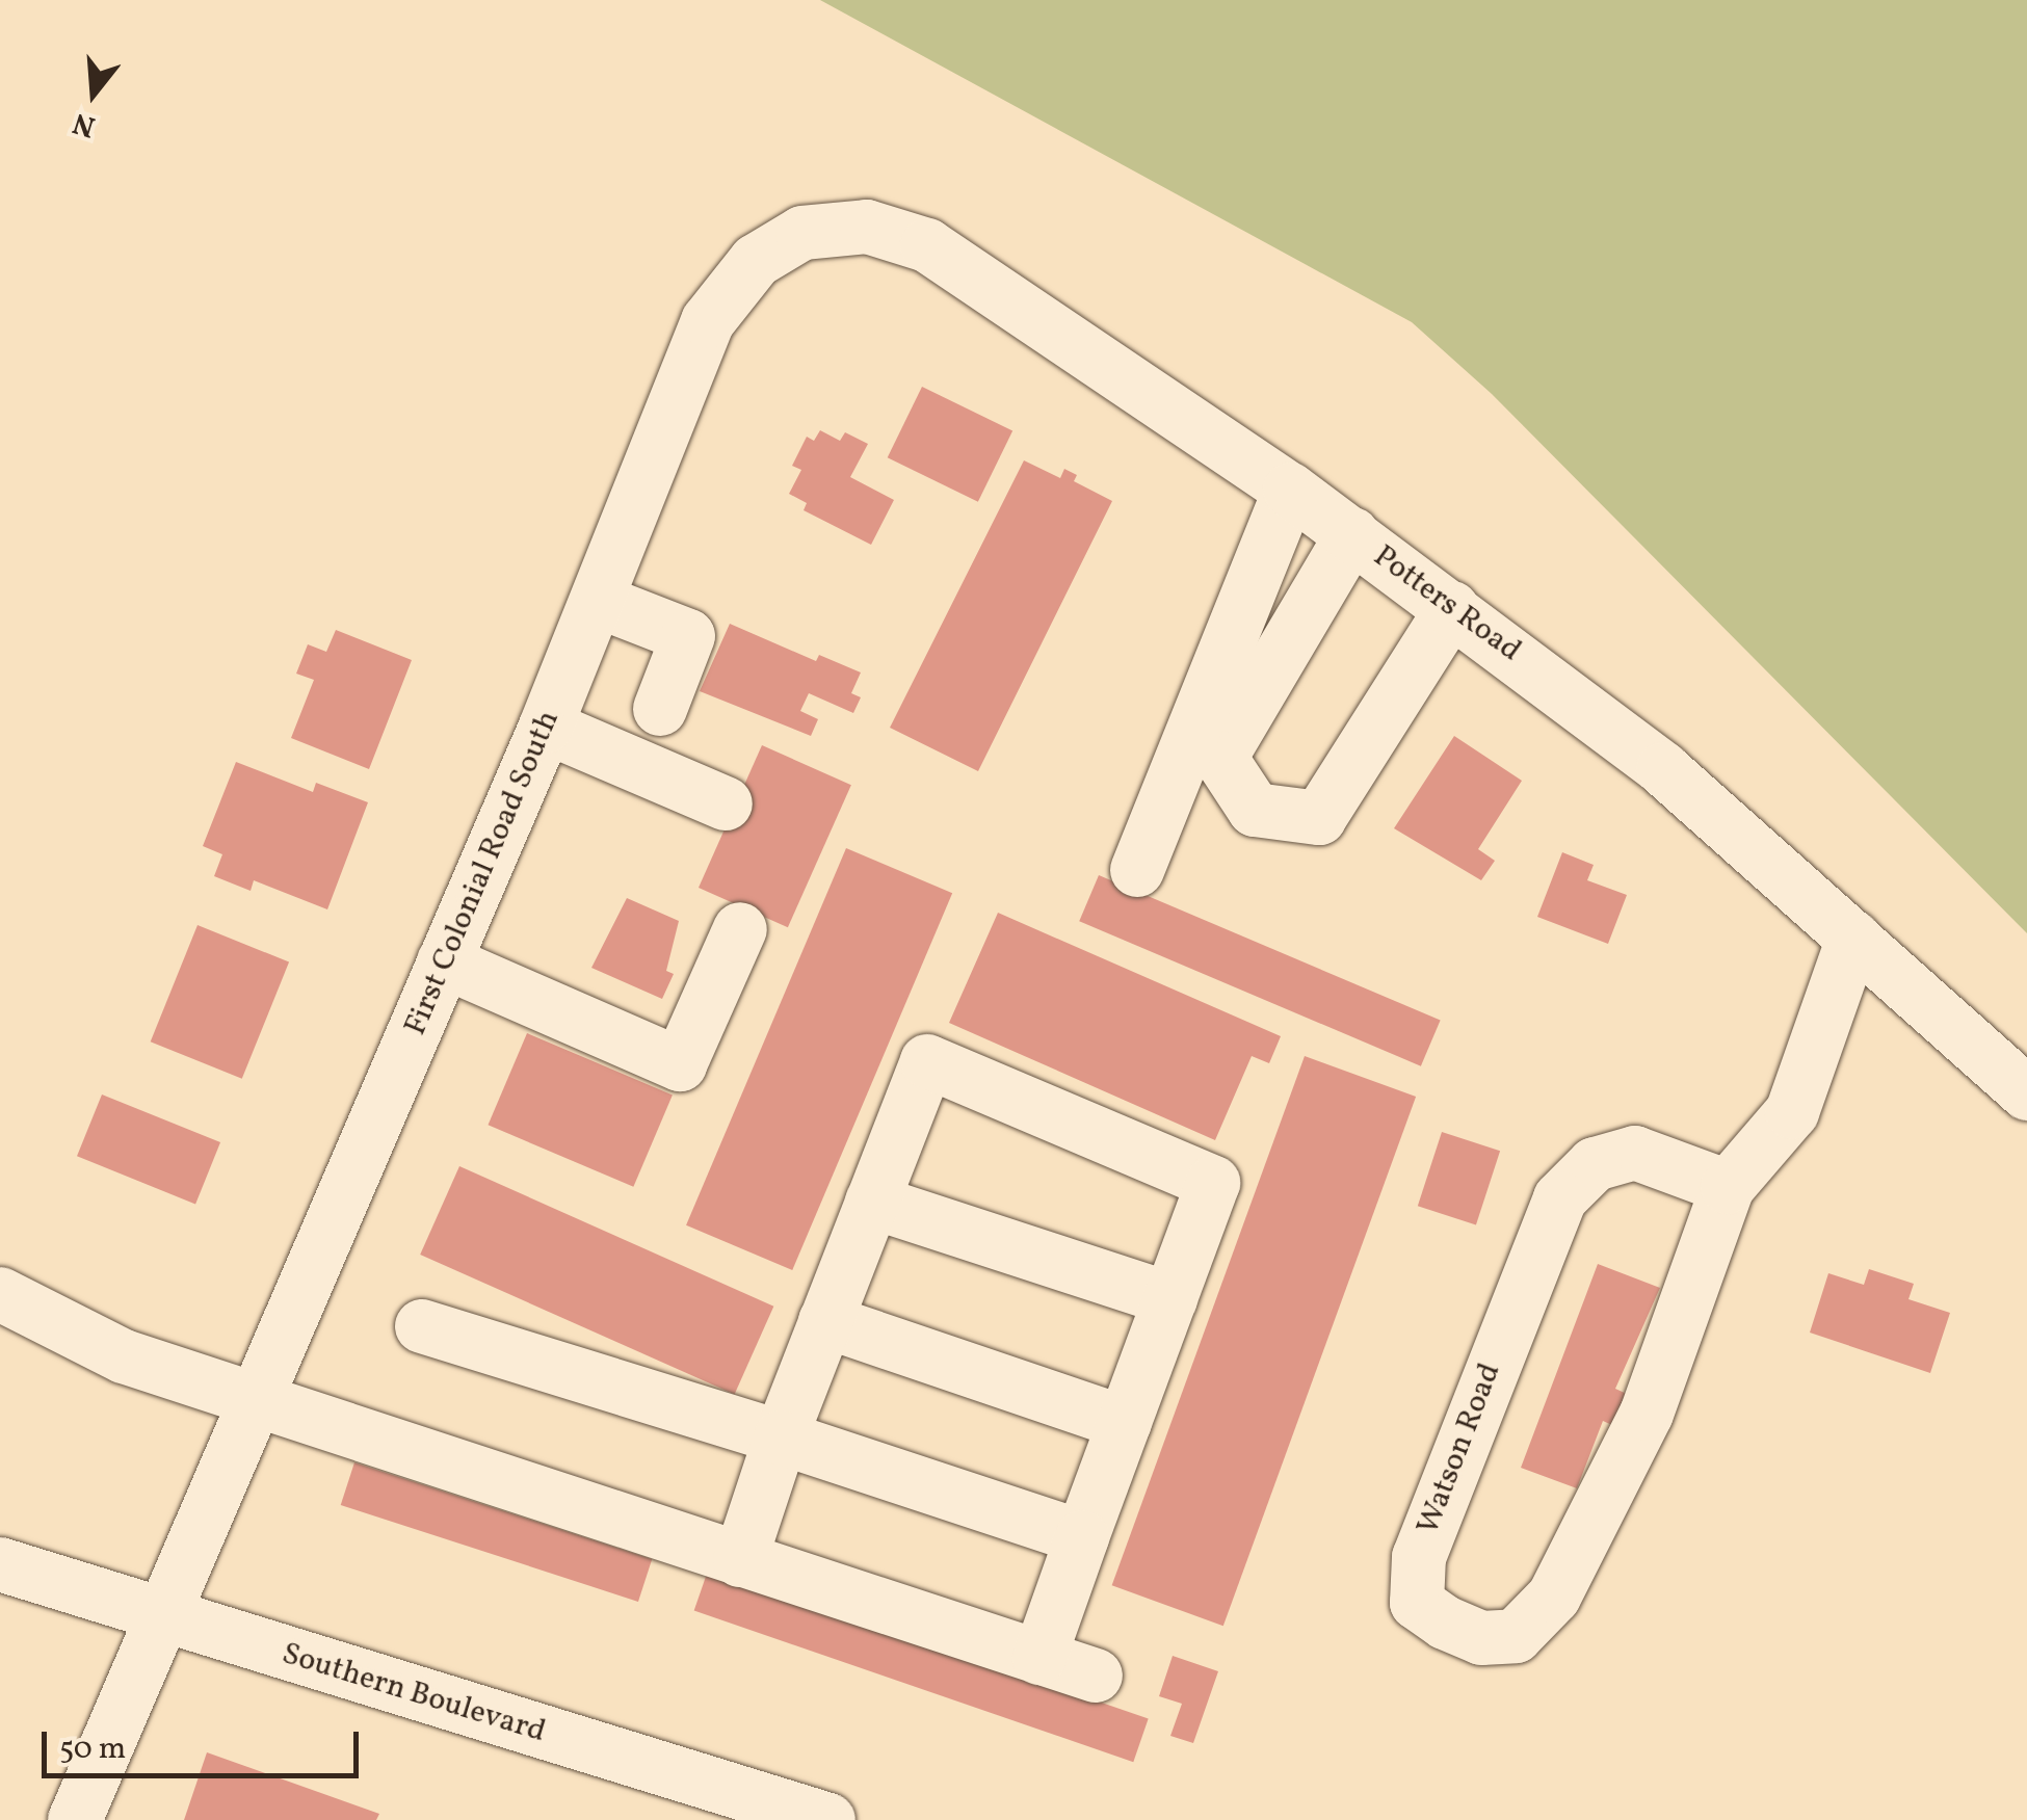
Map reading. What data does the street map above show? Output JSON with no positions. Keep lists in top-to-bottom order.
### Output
{
  "streets": {
    "street": [
      "Potters Road",
      "First Colonial Road South",
      "Watson Road",
      "Southern Boulevard"
    ]
  },
  "crossings": [
    ["Potters Road", "First Colonial Road South"],
    ["Potters Road", "Watson Road"],
    ["First Colonial Road South", "Southern Boulevard"]
  ],
  "scale_bar": "50 m",
  "north": "bottom"
}
